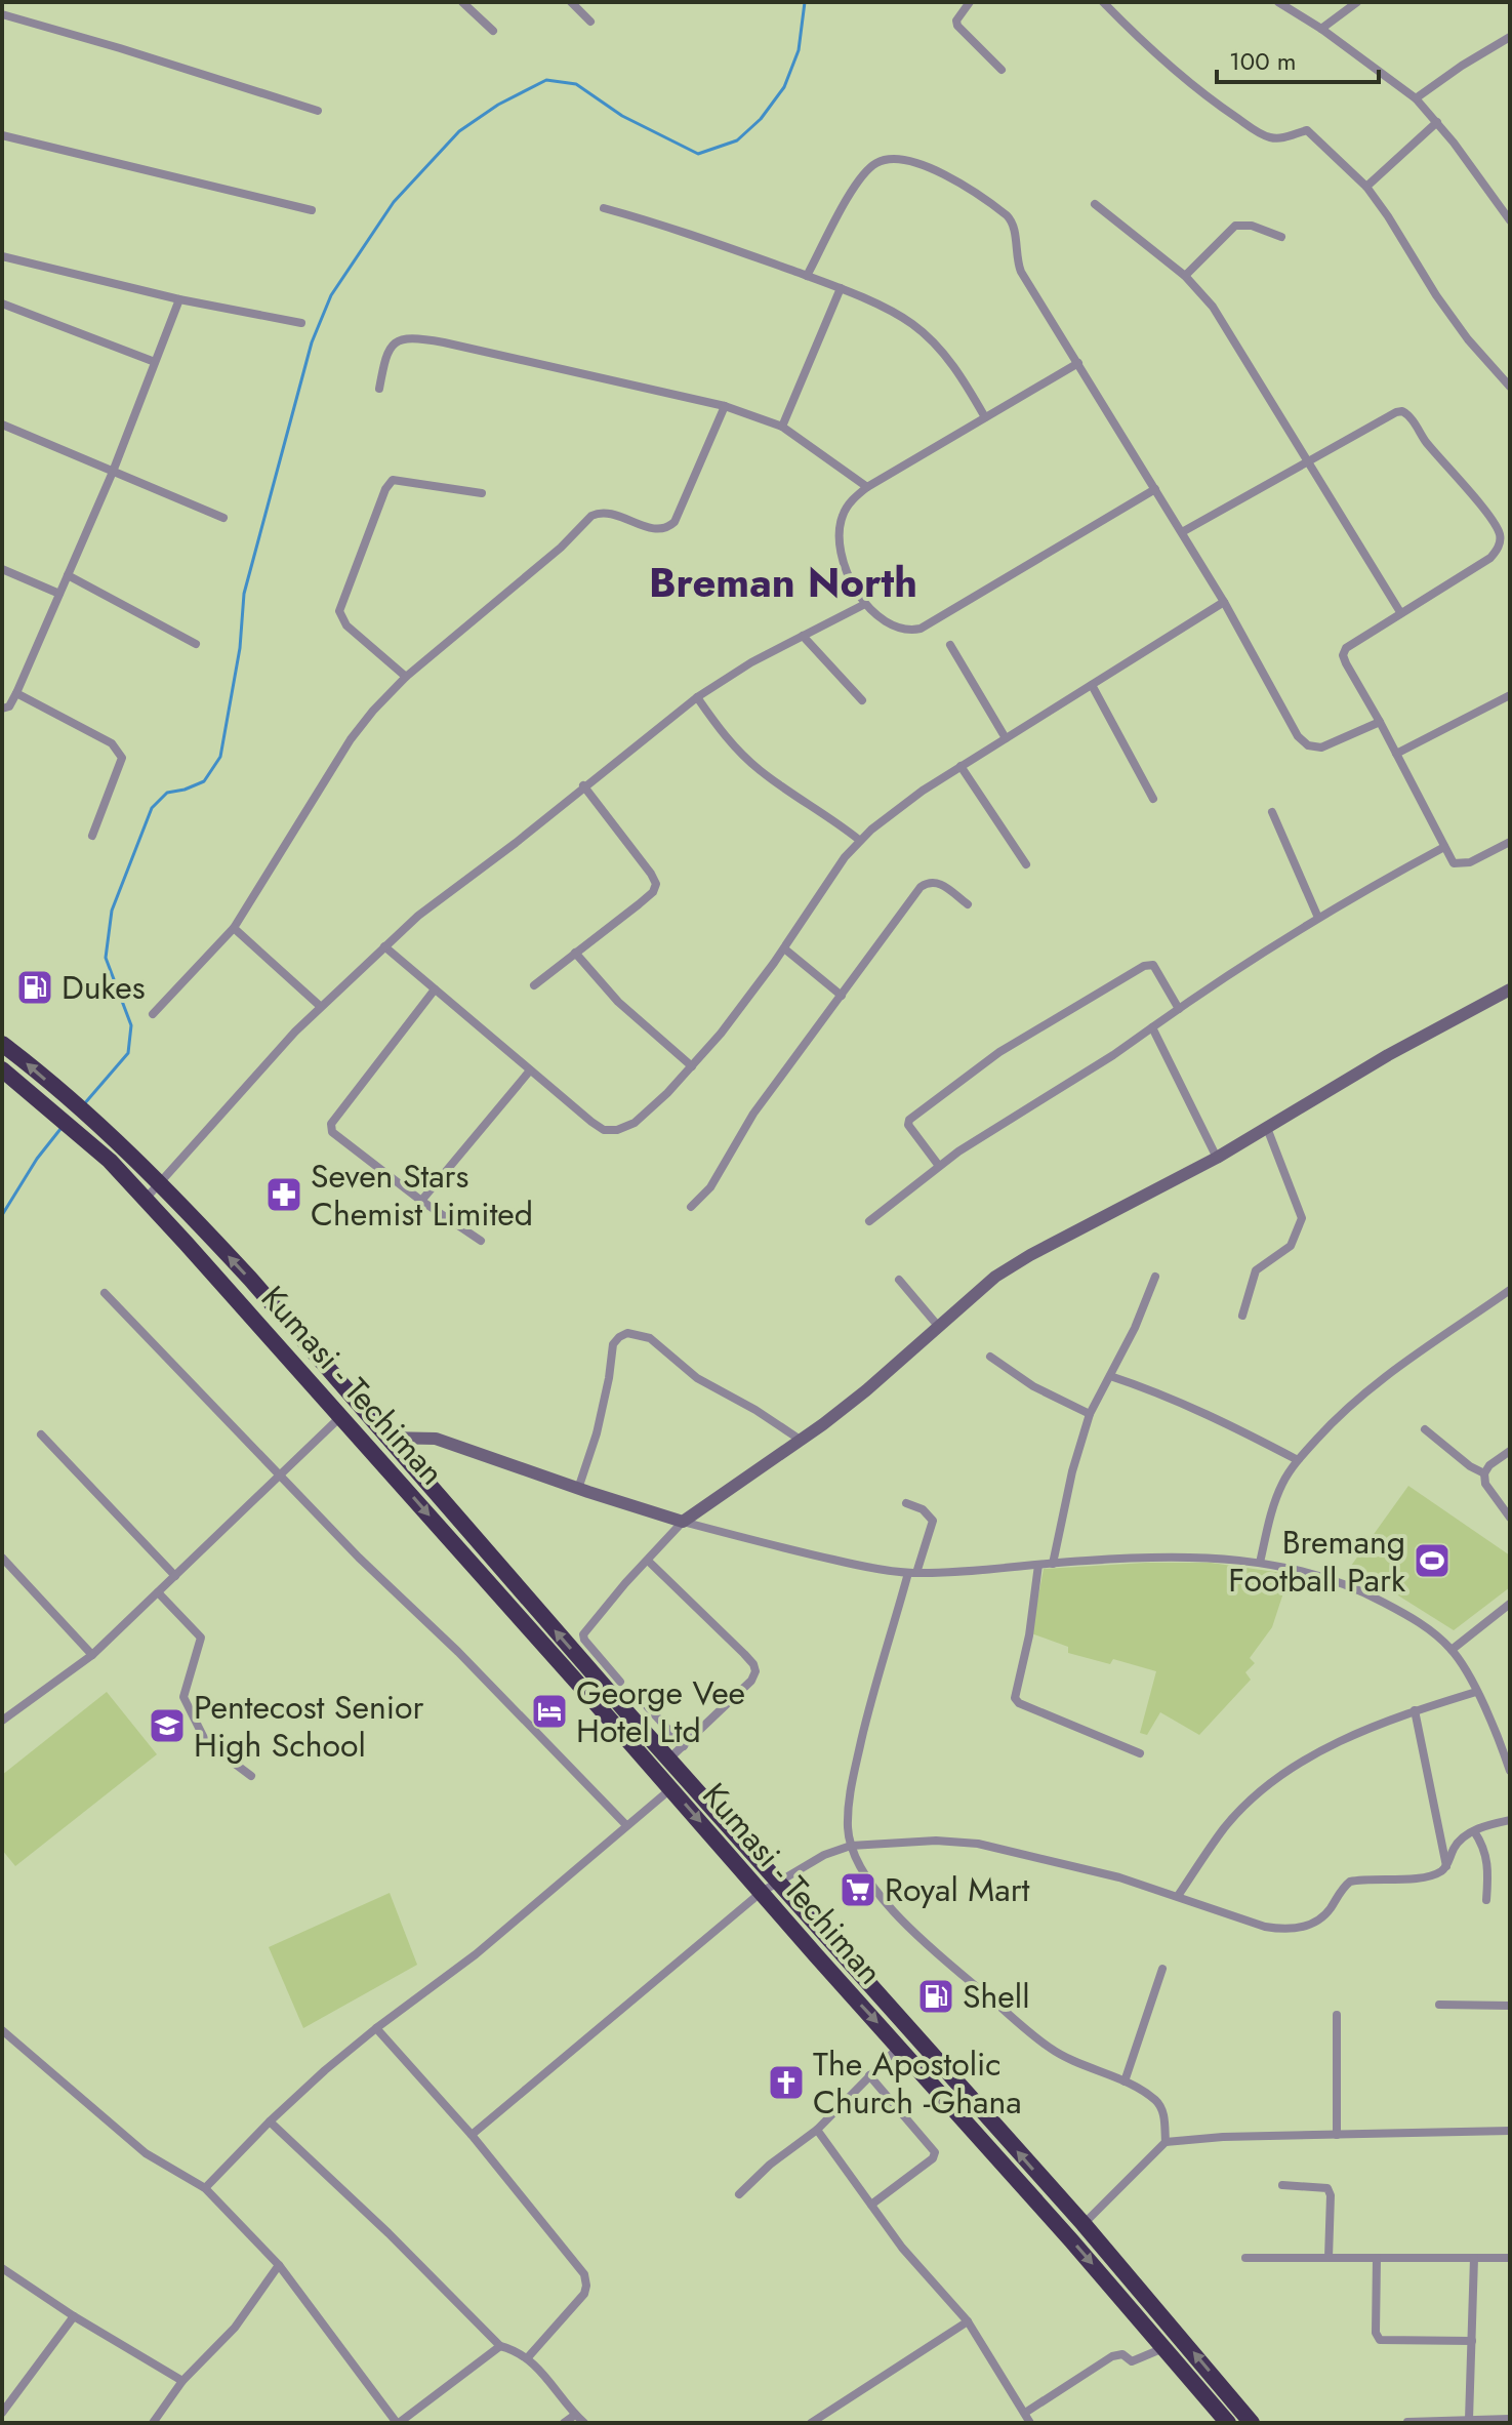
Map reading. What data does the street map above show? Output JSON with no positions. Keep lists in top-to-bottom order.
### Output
{
  "streets": {
    "highway": ["Kumasi - Techiman"]
  },
  "districts": ["Breman North"],
  "places": {
    "fuel station": ["Dukes", "Shell"],
    "pharmacy": ["Seven Stars Chemist Limited"],
    "sports": ["Bremang Football Park"],
    "hotel": ["George Vee Hotel Ltd"],
    "school or university": ["Pentecost Senior High School"],
    "supermarket": ["Royal Mart"],
    "church": ["The Apostolic Church -Ghana"]
  },
  "scale_bar": "100 m"
}
